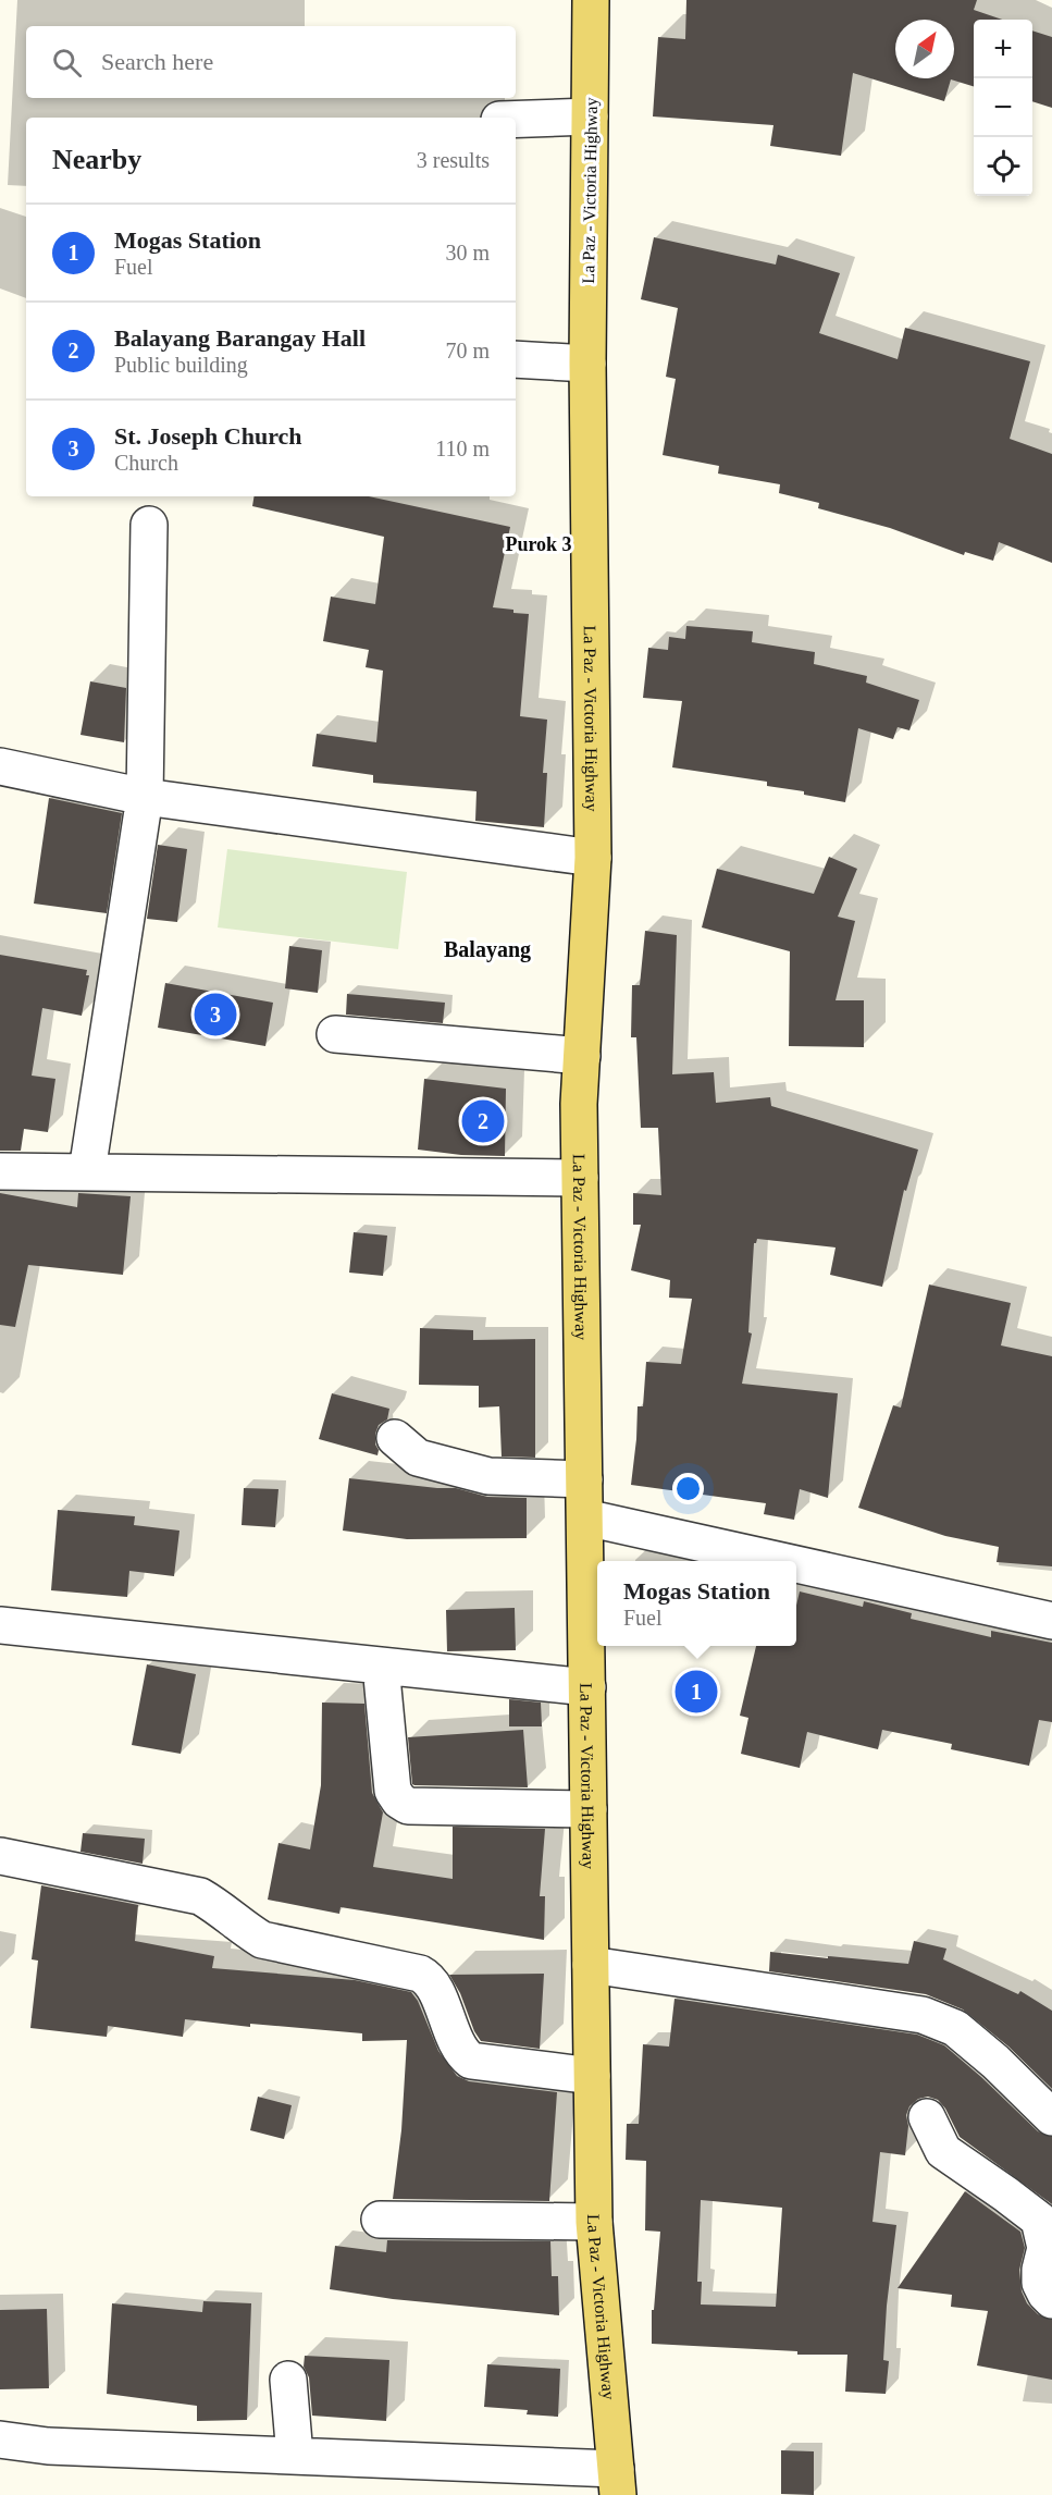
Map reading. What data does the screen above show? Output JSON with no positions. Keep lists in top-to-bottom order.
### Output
{
  "streets": {
    "main road": ["La Paz - Victoria Highway"]
  },
  "districts": ["Purok 3", "Balayang"],
  "north": "top right",
  "page": {
    "map_buttons": ["+", "−"],
    "search": "Search here",
    "heading": ["Nearby", "3 results"],
    "list": [
      {
        "mark": "1",
        "name": "Mogas Station",
        "note": "Fuel",
        "value": "30 m"
      },
      {
        "mark": "2",
        "name": "Balayang Barangay Hall",
        "note": "Public building",
        "value": "70 m"
      },
      {
        "mark": "3",
        "name": "St. Joseph Church",
        "note": "Church",
        "value": "110 m"
      }
    ],
    "pins": ["3", "2", "1"],
    "popup": ["Mogas Station", "Fuel"]
  }
}
